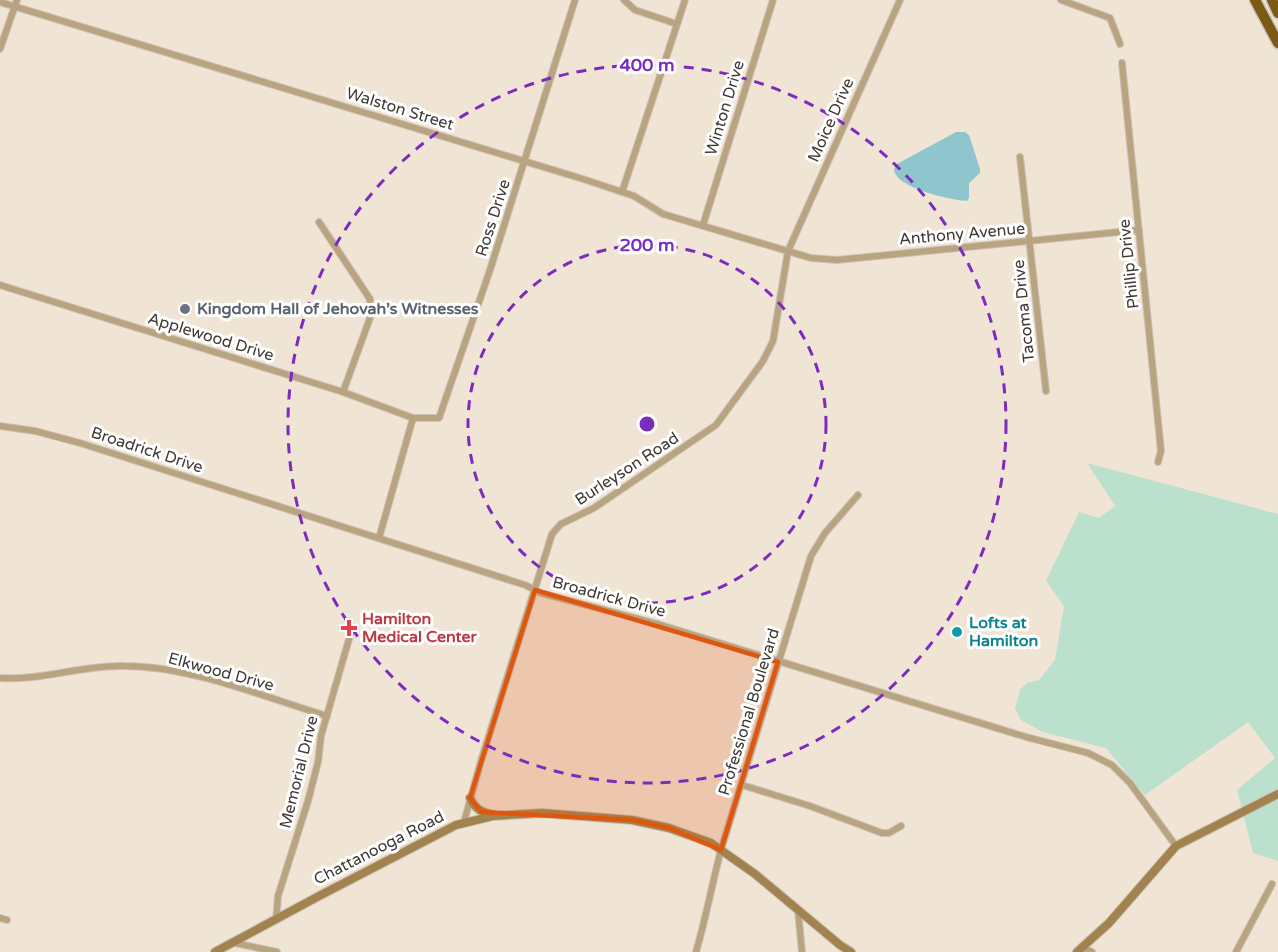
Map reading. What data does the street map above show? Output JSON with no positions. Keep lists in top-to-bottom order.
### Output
{
  "streets": {
    "main road": ["Chattanooga Road"],
    "street": [
      "Winton Drive",
      "Walston Street",
      "Moice Drive",
      "Ross Drive",
      "Anthony Avenue",
      "Phillip Drive",
      "Tacoma Drive",
      "Applewood Drive",
      "Broadrick Drive",
      "Burleyson Road",
      "Elkwood Drive",
      "Professional Boulevard",
      "Memorial Drive"
    ]
  },
  "crossings": [
    ["Winton Drive", "Walston Street"],
    ["Walston Street", "Moice Drive"],
    ["Walston Street", "Ross Drive"],
    ["Walston Street", "Anthony Avenue"],
    ["Walston Street", "Burleyson Road"],
    ["Moice Drive", "Anthony Avenue"],
    ["Moice Drive", "Burleyson Road"],
    ["Ross Drive", "Applewood Drive"],
    ["Anthony Avenue", "Phillip Drive"],
    ["Anthony Avenue", "Tacoma Drive"],
    ["Anthony Avenue", "Burleyson Road"],
    ["Broadrick Drive", "Burleyson Road"],
    ["Broadrick Drive", "Professional Boulevard"],
    ["Burleyson Road", "Chattanooga Road"],
    ["Elkwood Drive", "Memorial Drive"],
    ["Professional Boulevard", "Chattanooga Road"],
    ["Memorial Drive", "Chattanooga Road"]
  ],
  "places": {
    "other": ["Kingdom Hall of Jehovah’s Witnesses", "Lofts at Hamilton"],
    "health": ["Hamilton Medical Center"]
  },
  "rings": ["400 m", "200 m"]
}
